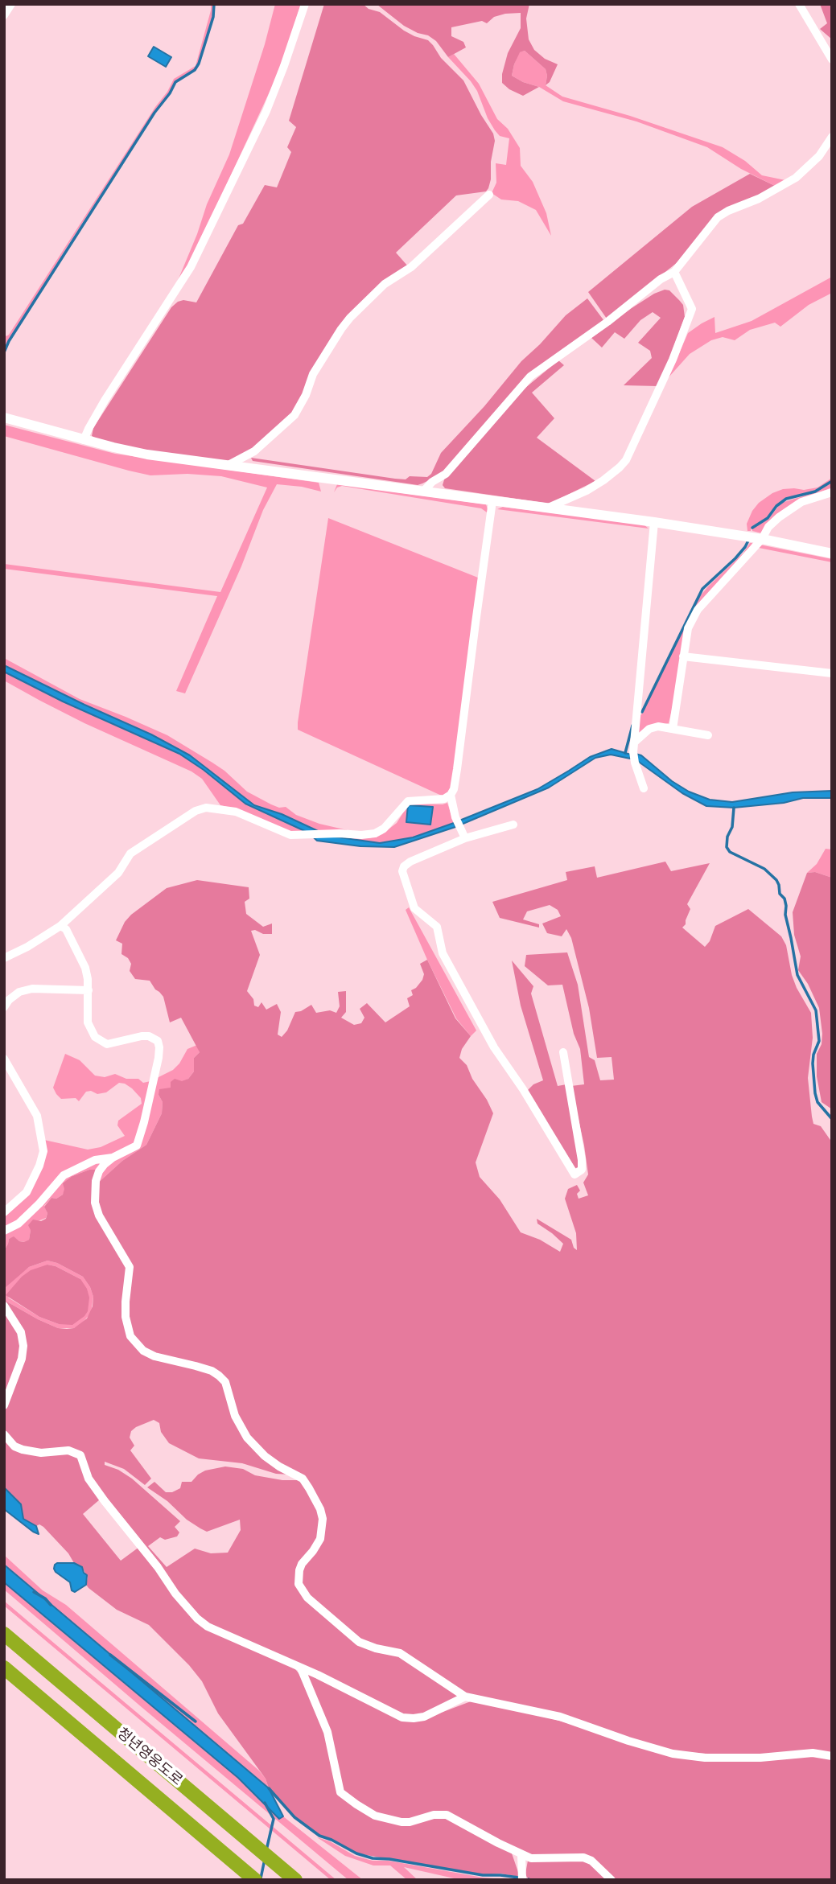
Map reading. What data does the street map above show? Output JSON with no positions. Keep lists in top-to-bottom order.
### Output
{
  "streets": {
    "highway": ["청년영웅도로"]
  }
}
